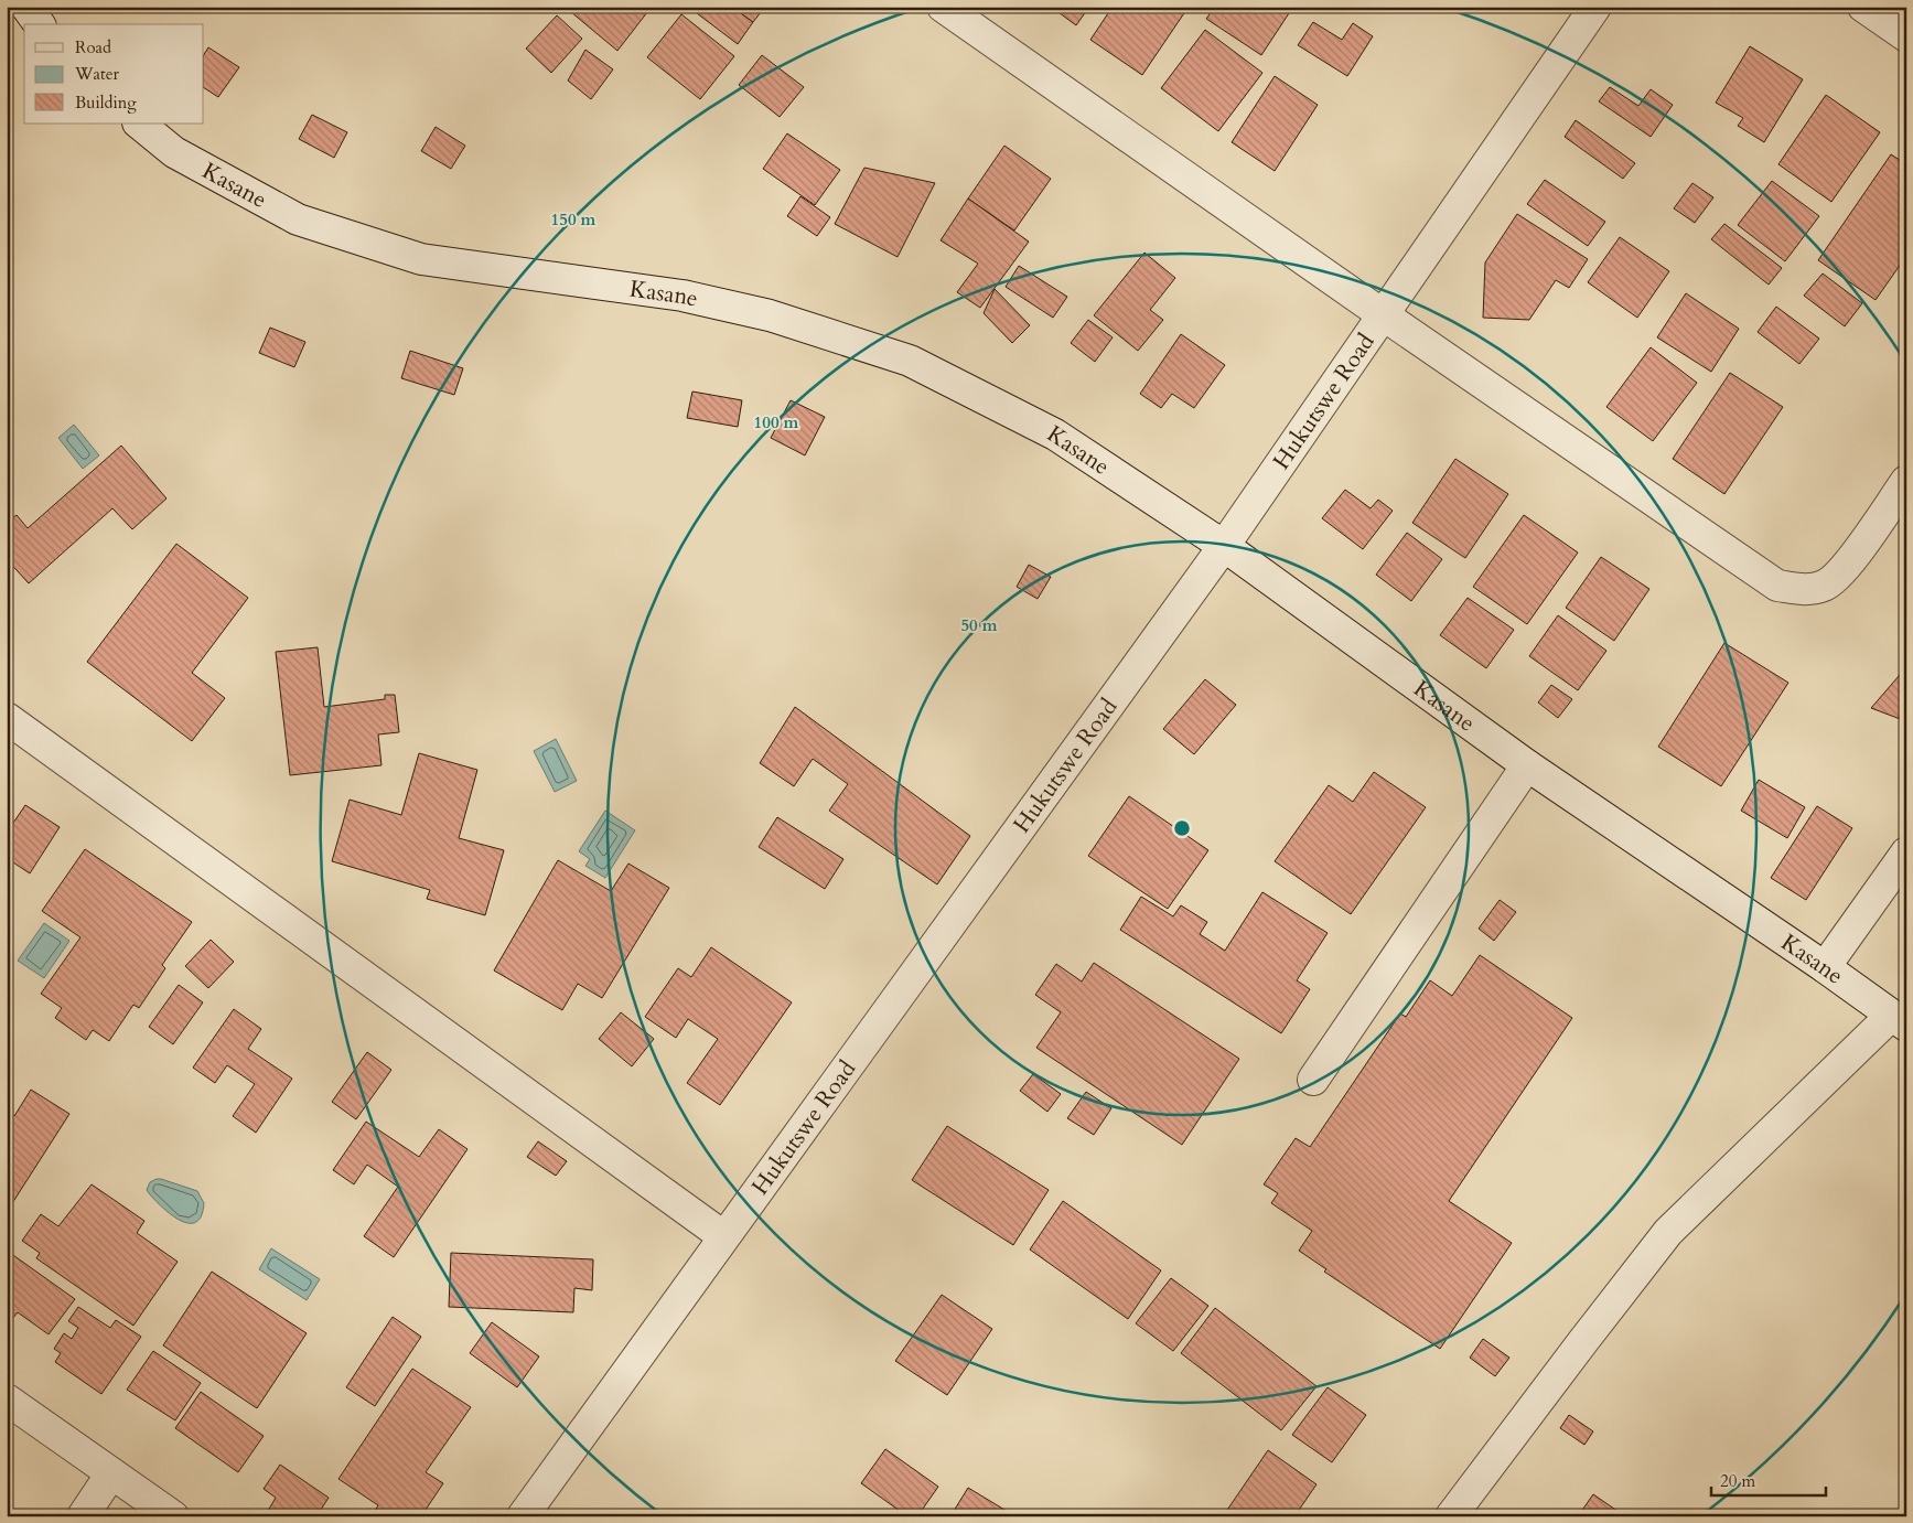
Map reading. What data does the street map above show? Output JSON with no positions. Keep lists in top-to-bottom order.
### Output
{
  "streets": {
    "street": ["Kasane", "Hukutswe Road"]
  },
  "crossings": [
    ["Kasane", "Hukutswe Road"]
  ],
  "legend": ["Road", "Water", "Building"],
  "scale_bar": "20 m",
  "rings": ["150 m", "100 m", "50 m"]
}
